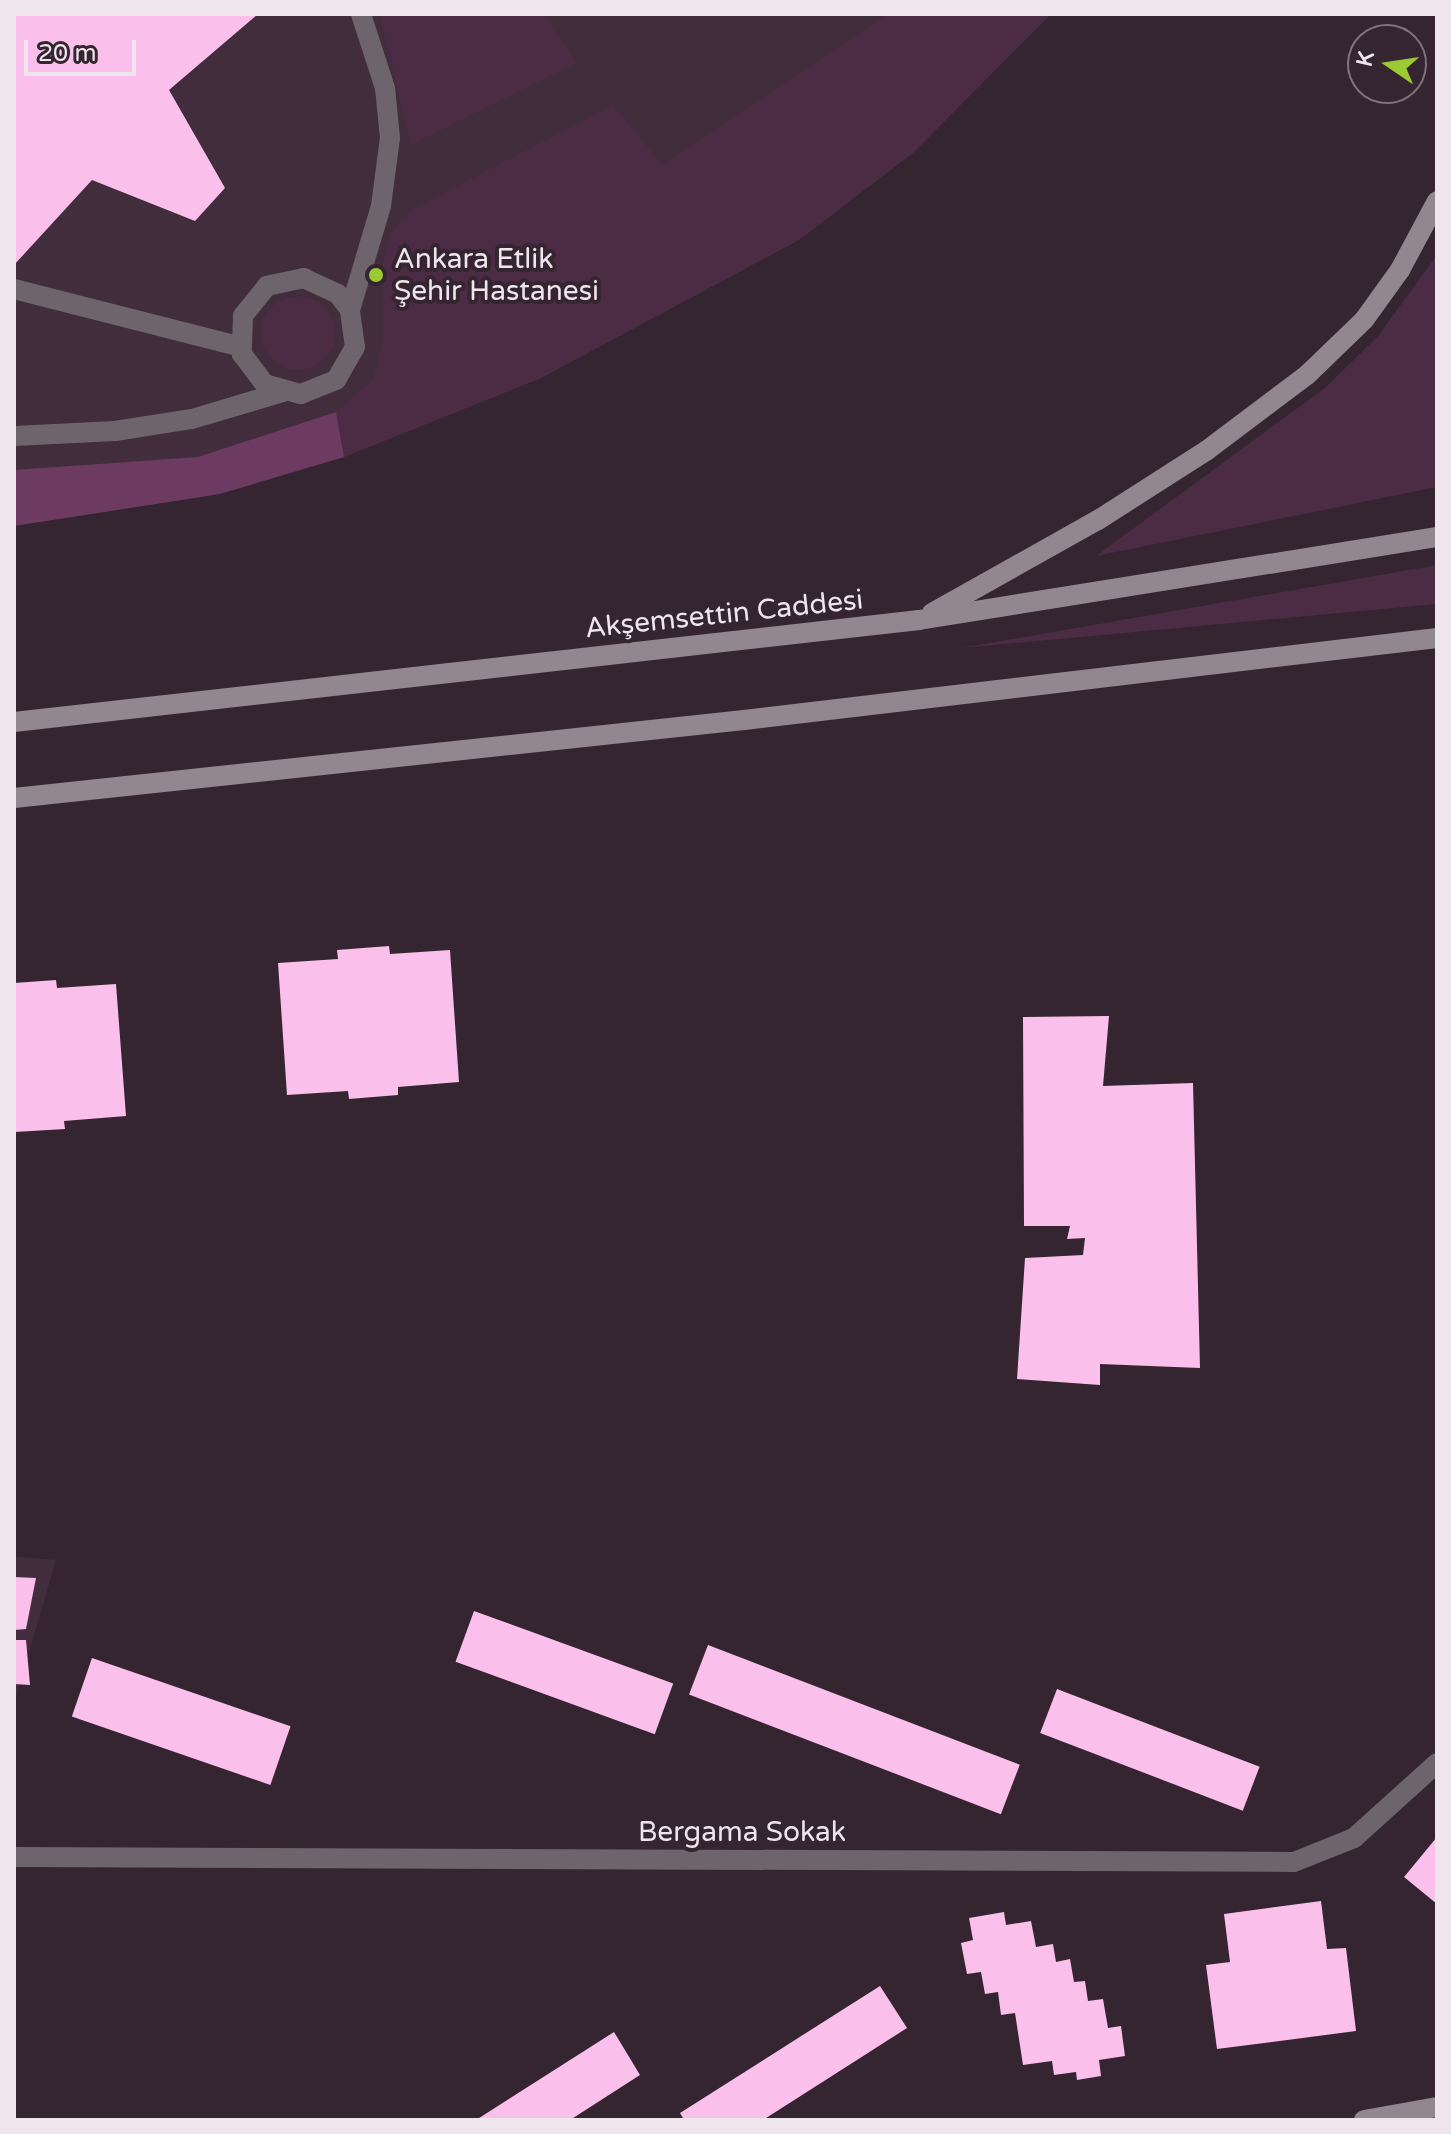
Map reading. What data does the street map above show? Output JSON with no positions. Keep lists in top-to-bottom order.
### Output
{
  "streets": {
    "main road": ["Akşemsettin Caddesi"],
    "street": ["Bergama Sokak"]
  },
  "places": ["Ankara Etlik Şehir Hastanesi"],
  "scale_bar": "20 m",
  "north": "left"
}
